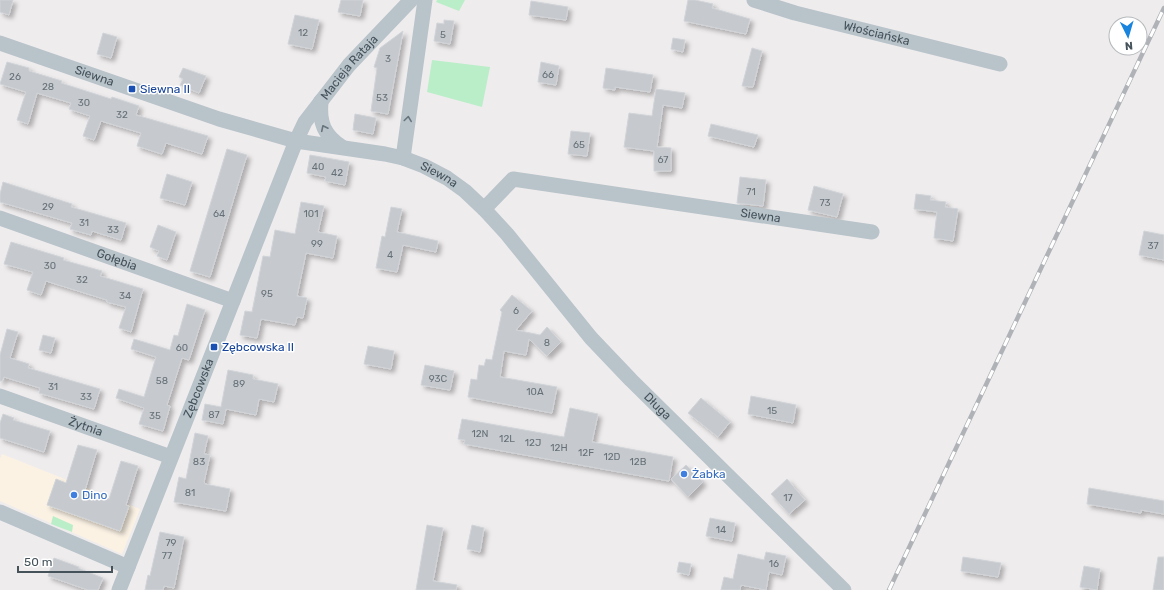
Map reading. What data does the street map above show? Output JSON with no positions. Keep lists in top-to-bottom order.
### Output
{
  "streets": {
    "street": [
      "Włościańska",
      "Macieja Rataja",
      "Siewna",
      "Gołębia",
      "Zębcowska",
      "Długa",
      "Żytnia"
    ]
  },
  "crossings": [
    ["Macieja Rataja", "Siewna"],
    ["Macieja Rataja", "Zębcowska"],
    ["Siewna", "Zębcowska"],
    ["Siewna", "Długa"],
    ["Gołębia", "Zębcowska"],
    ["Zębcowska", "Żytnia"]
  ],
  "places": {
    "transit": ["Siewna II", "Zębcowska II"],
    "other": ["Żabka", "Dino"]
  },
  "house_numbers": [
    "12",
    "5",
    "3",
    "66",
    "26",
    "28",
    "53",
    "30",
    "32",
    "65",
    "67",
    "40",
    "42",
    "71",
    "73",
    "29",
    "64",
    "101",
    "31",
    "33",
    "99",
    "37",
    "4",
    "30",
    "32",
    "95",
    "34",
    "6",
    "8",
    "60",
    "93C",
    "58",
    "89",
    "31",
    "10A",
    "33",
    "15",
    "87",
    "35",
    "12N",
    "12L",
    "12J",
    "12H",
    "12F",
    "12D",
    "83",
    "12B",
    "81",
    "17",
    "14",
    "79",
    "77",
    "16"
  ],
  "scale_bar": "50 m",
  "north": "bottom"
}
